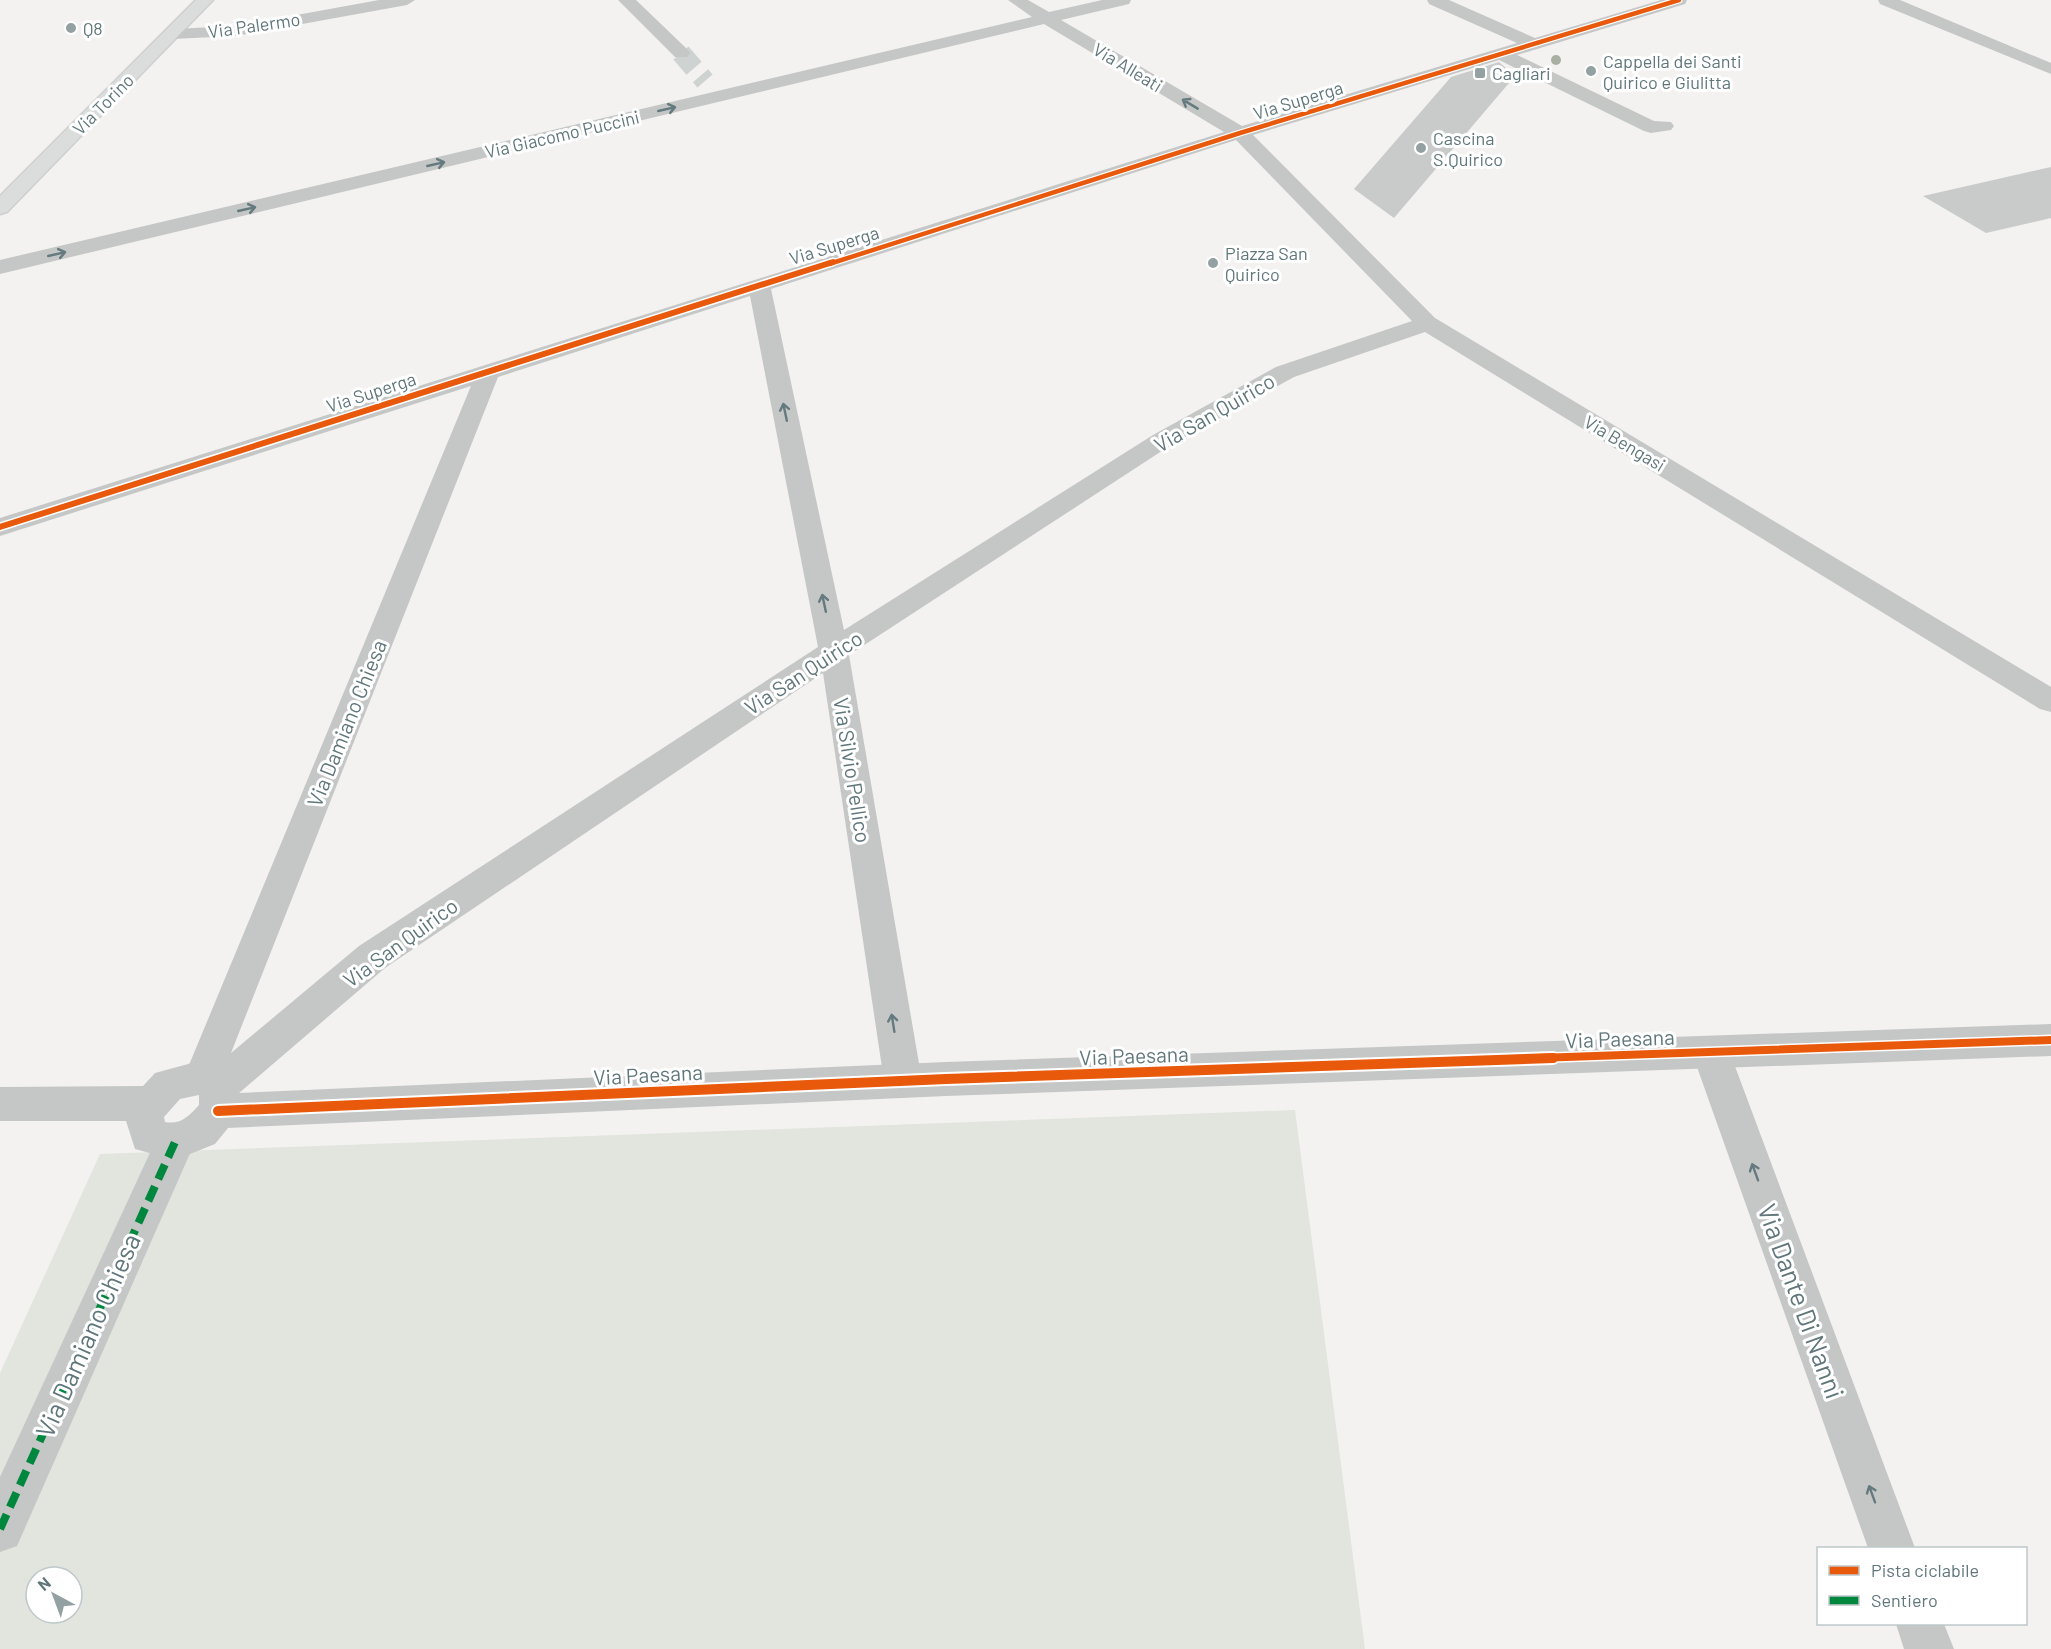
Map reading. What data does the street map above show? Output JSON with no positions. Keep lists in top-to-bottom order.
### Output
{
  "streets": {
    "main road": ["Via Torino"],
    "street": [
      "Via Palermo",
      "Via Alleati",
      "Via Superga",
      "Via Giacomo Puccini",
      "Via San Quirico",
      "Via Bengasi",
      "Via Damiano Chiesa",
      "Via Silvio Pellico",
      "Via Paesana",
      "Via Dante Di Nanni"
    ]
  },
  "crossings": [
    ["Via Palermo", "Via Torino"],
    ["Via Alleati", "Via Superga"],
    ["Via Alleati", "Via Giacomo Puccini"],
    ["Via Alleati", "Via Bengasi"],
    ["Via Superga", "Via Bengasi"],
    ["Via Superga", "Via Damiano Chiesa"],
    ["Via Superga", "Via Silvio Pellico"],
    ["Via San Quirico", "Via Bengasi"],
    ["Via San Quirico", "Via Damiano Chiesa"],
    ["Via San Quirico", "Via Silvio Pellico"],
    ["Via San Quirico", "Via Paesana"],
    ["Via Damiano Chiesa", "Via Paesana"],
    ["Via Silvio Pellico", "Via Paesana"],
    ["Via Paesana", "Via Dante Di Nanni"]
  ],
  "one_way": [
    "Via Alleati",
    "Via Giacomo Puccini",
    "Via Silvio Pellico",
    "Via Dante Di Nanni"
  ],
  "places": {
    "other": [
      "Q8",
      "Cappella dei Santi Quirico e Giulitta",
      "Cascina S.Quirico",
      "Piazza San Quirico"
    ],
    "transit": ["Cagliari"]
  },
  "legend": ["Pista ciclabile", "Sentiero"],
  "north": "top left"
}
